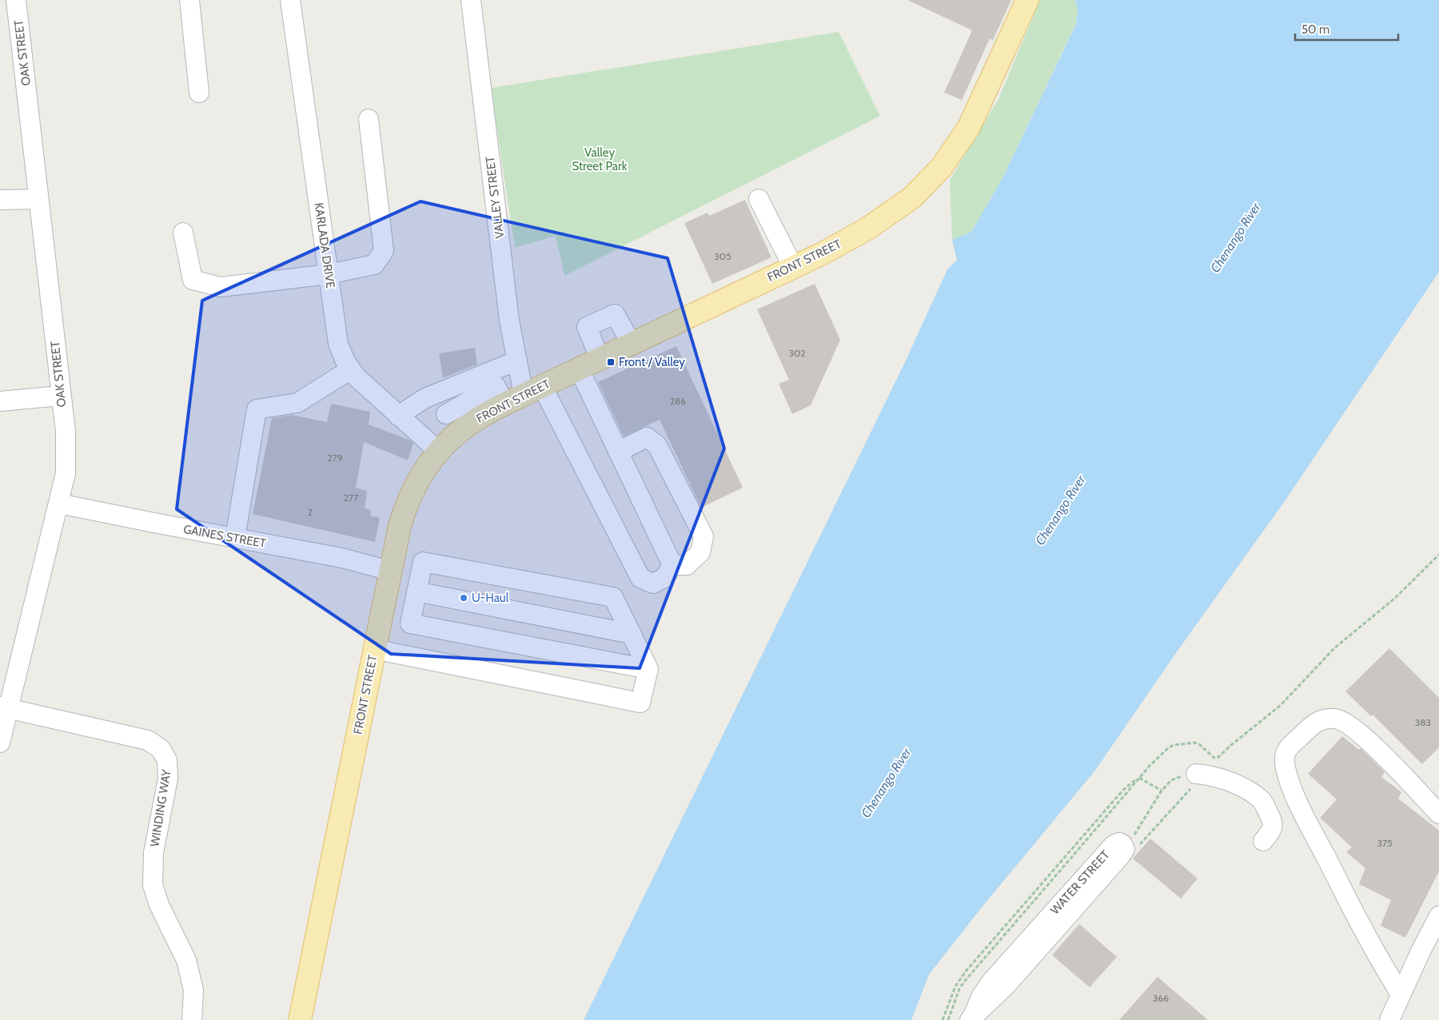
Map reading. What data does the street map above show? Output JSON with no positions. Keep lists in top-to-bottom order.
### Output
{
  "streets": {
    "main road": ["FRONT STREET"],
    "street": [
      "OAK STREET",
      "VALLEY STREET",
      "KARLADA DRIVE",
      "GAINES STREET",
      "WINDING WAY",
      "WATER STREET"
    ]
  },
  "crossings": [
    ["OAK STREET", "GAINES STREET"],
    ["OAK STREET", "WINDING WAY"],
    ["VALLEY STREET", "FRONT STREET"],
    ["KARLADA DRIVE", "FRONT STREET"],
    ["FRONT STREET", "GAINES STREET"]
  ],
  "water": ["Chenango River"],
  "parks": ["Valley Street Park"],
  "places": {
    "transit": ["Front / Valley"],
    "other": ["U-Haul"]
  },
  "house_numbers": [
    "305",
    "302",
    "286",
    "279",
    "277",
    "2",
    "383",
    "375",
    "366"
  ],
  "scale_bar": "50 m"
}
